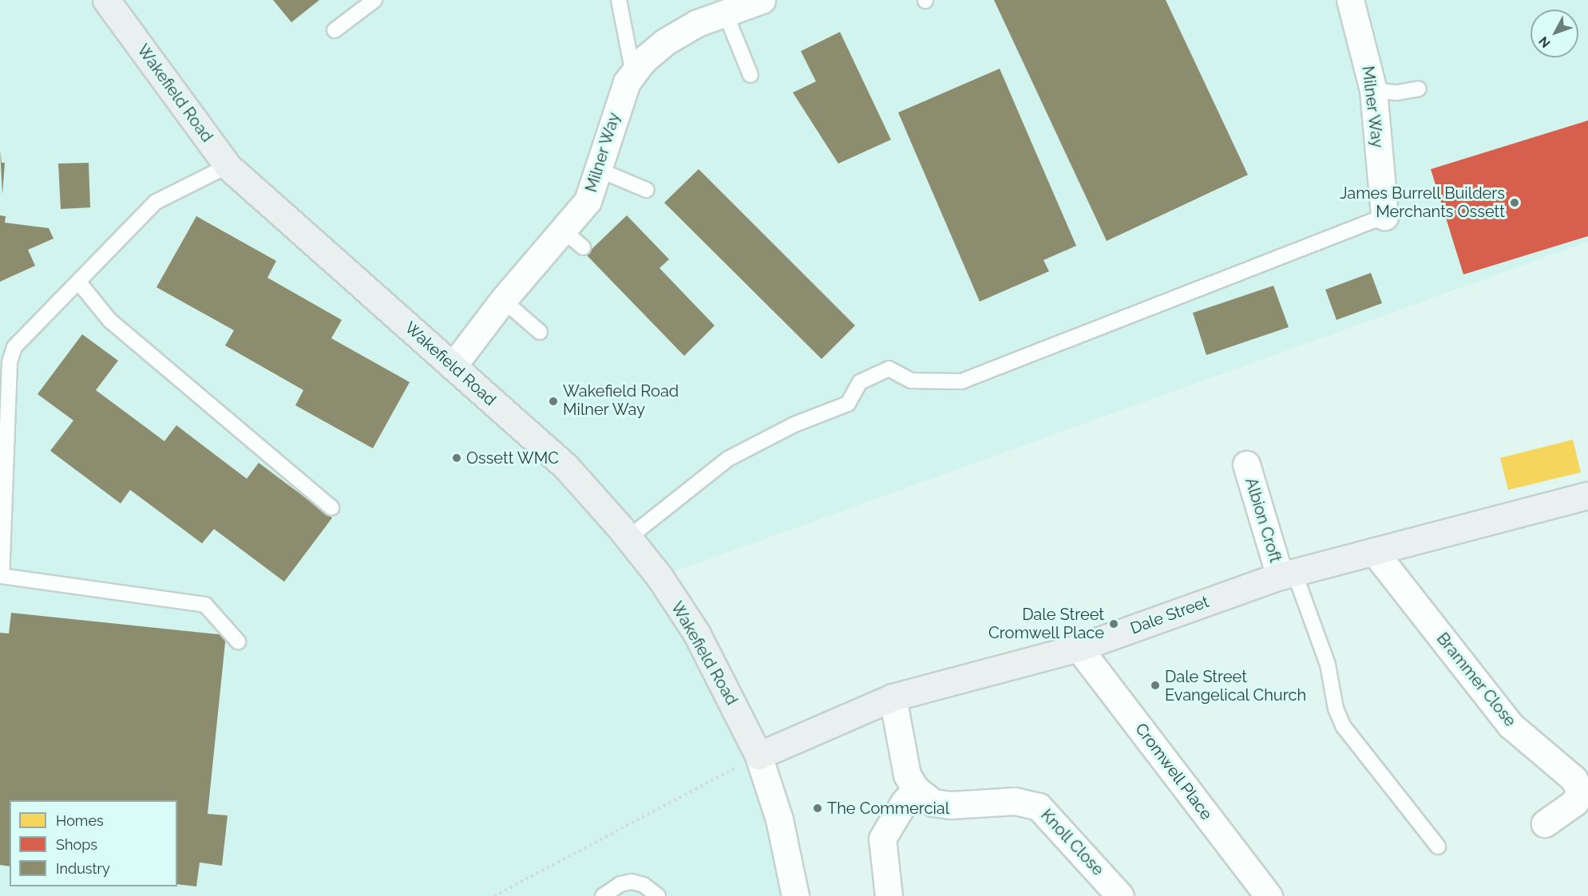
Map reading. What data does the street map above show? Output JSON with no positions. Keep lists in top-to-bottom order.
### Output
{
  "streets": {
    "main road": ["Wakefield Road", "Dale Street"],
    "street": [
      "Milner Way",
      "Albion Croft",
      "Brammer Close",
      "Cromwell Place",
      "Knoll Close"
    ]
  },
  "crossings": [
    ["Wakefield Road", "Milner Way"],
    ["Wakefield Road", "Dale Street"],
    ["Albion Croft", "Dale Street"],
    ["Dale Street", "Brammer Close"],
    ["Dale Street", "Cromwell Place"],
    ["Dale Street", "Knoll Close"]
  ],
  "places": [
    "James Burrell Builders Merchants Ossett",
    "Wakefield Road Milner Way",
    "Ossett WMC",
    "Dale Street Cromwell Place",
    "Dale Street Evangelical Church",
    "The Commercial"
  ],
  "legend": ["Homes", "Shops", "Industry"],
  "north": "bottom left"
}
